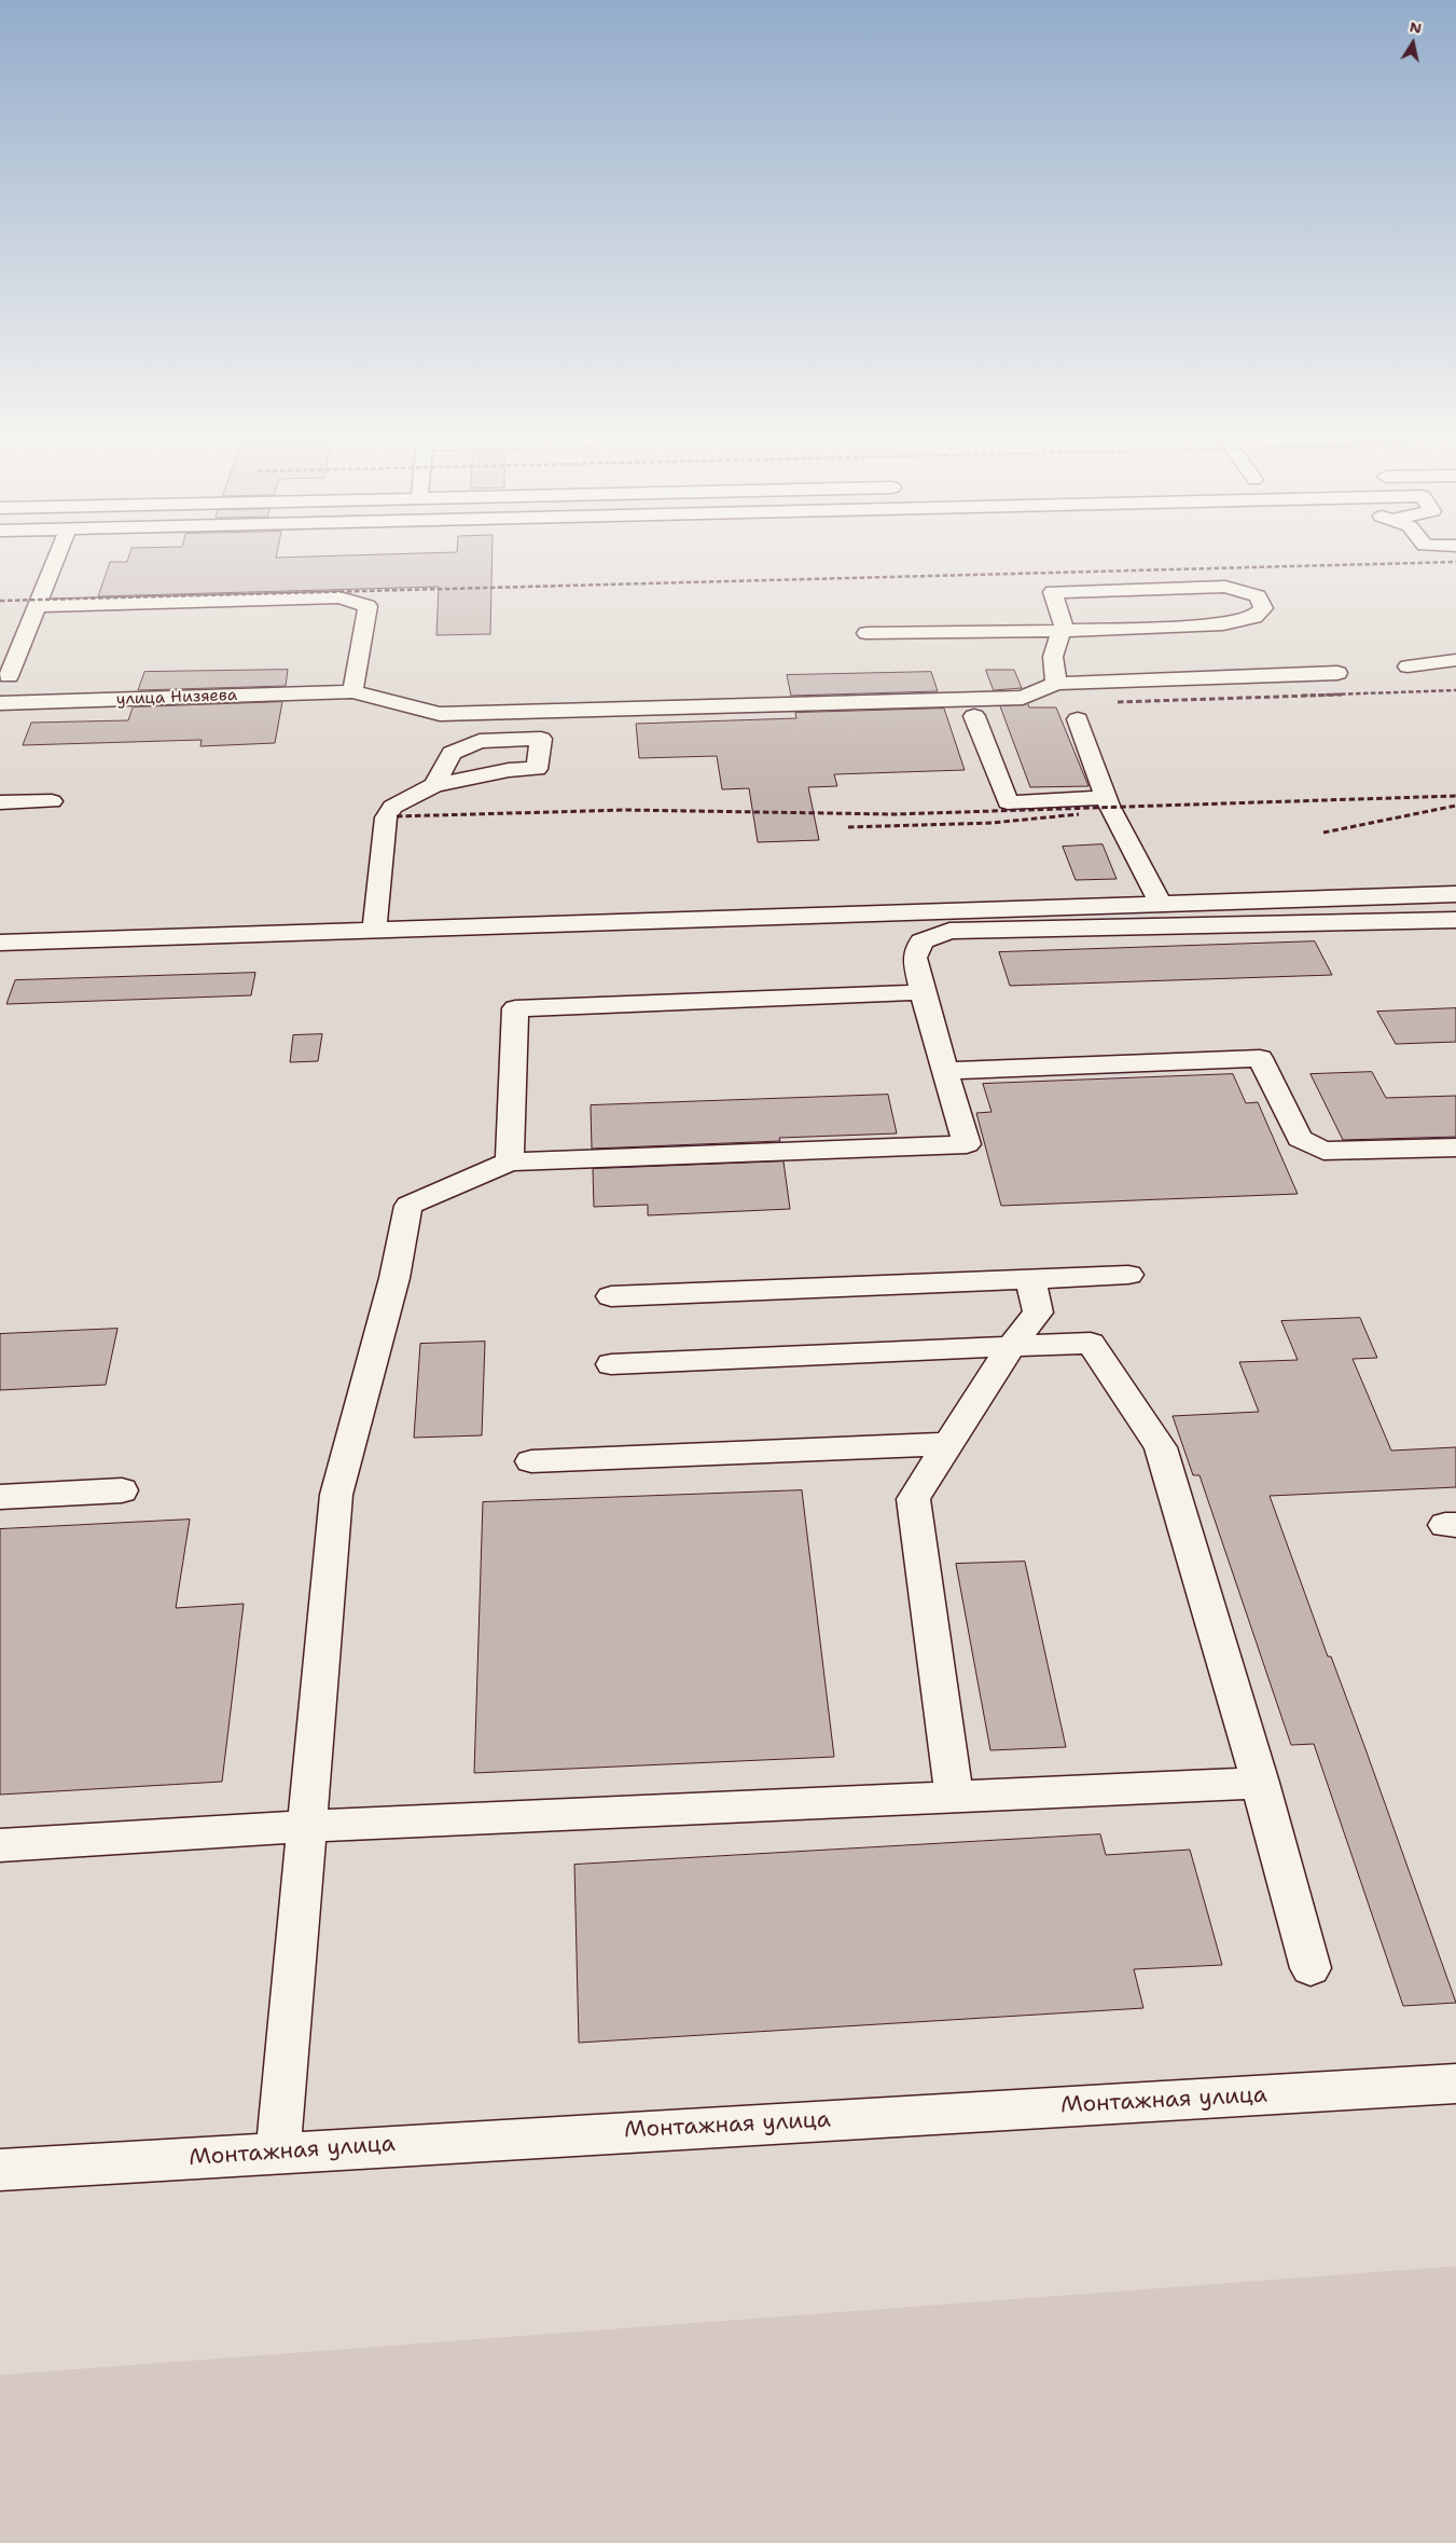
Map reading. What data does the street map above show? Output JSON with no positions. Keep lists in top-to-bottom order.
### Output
{
  "streets": {
    "street": ["улица Низяева", "Монтажная улица"]
  },
  "north": "top"
}
